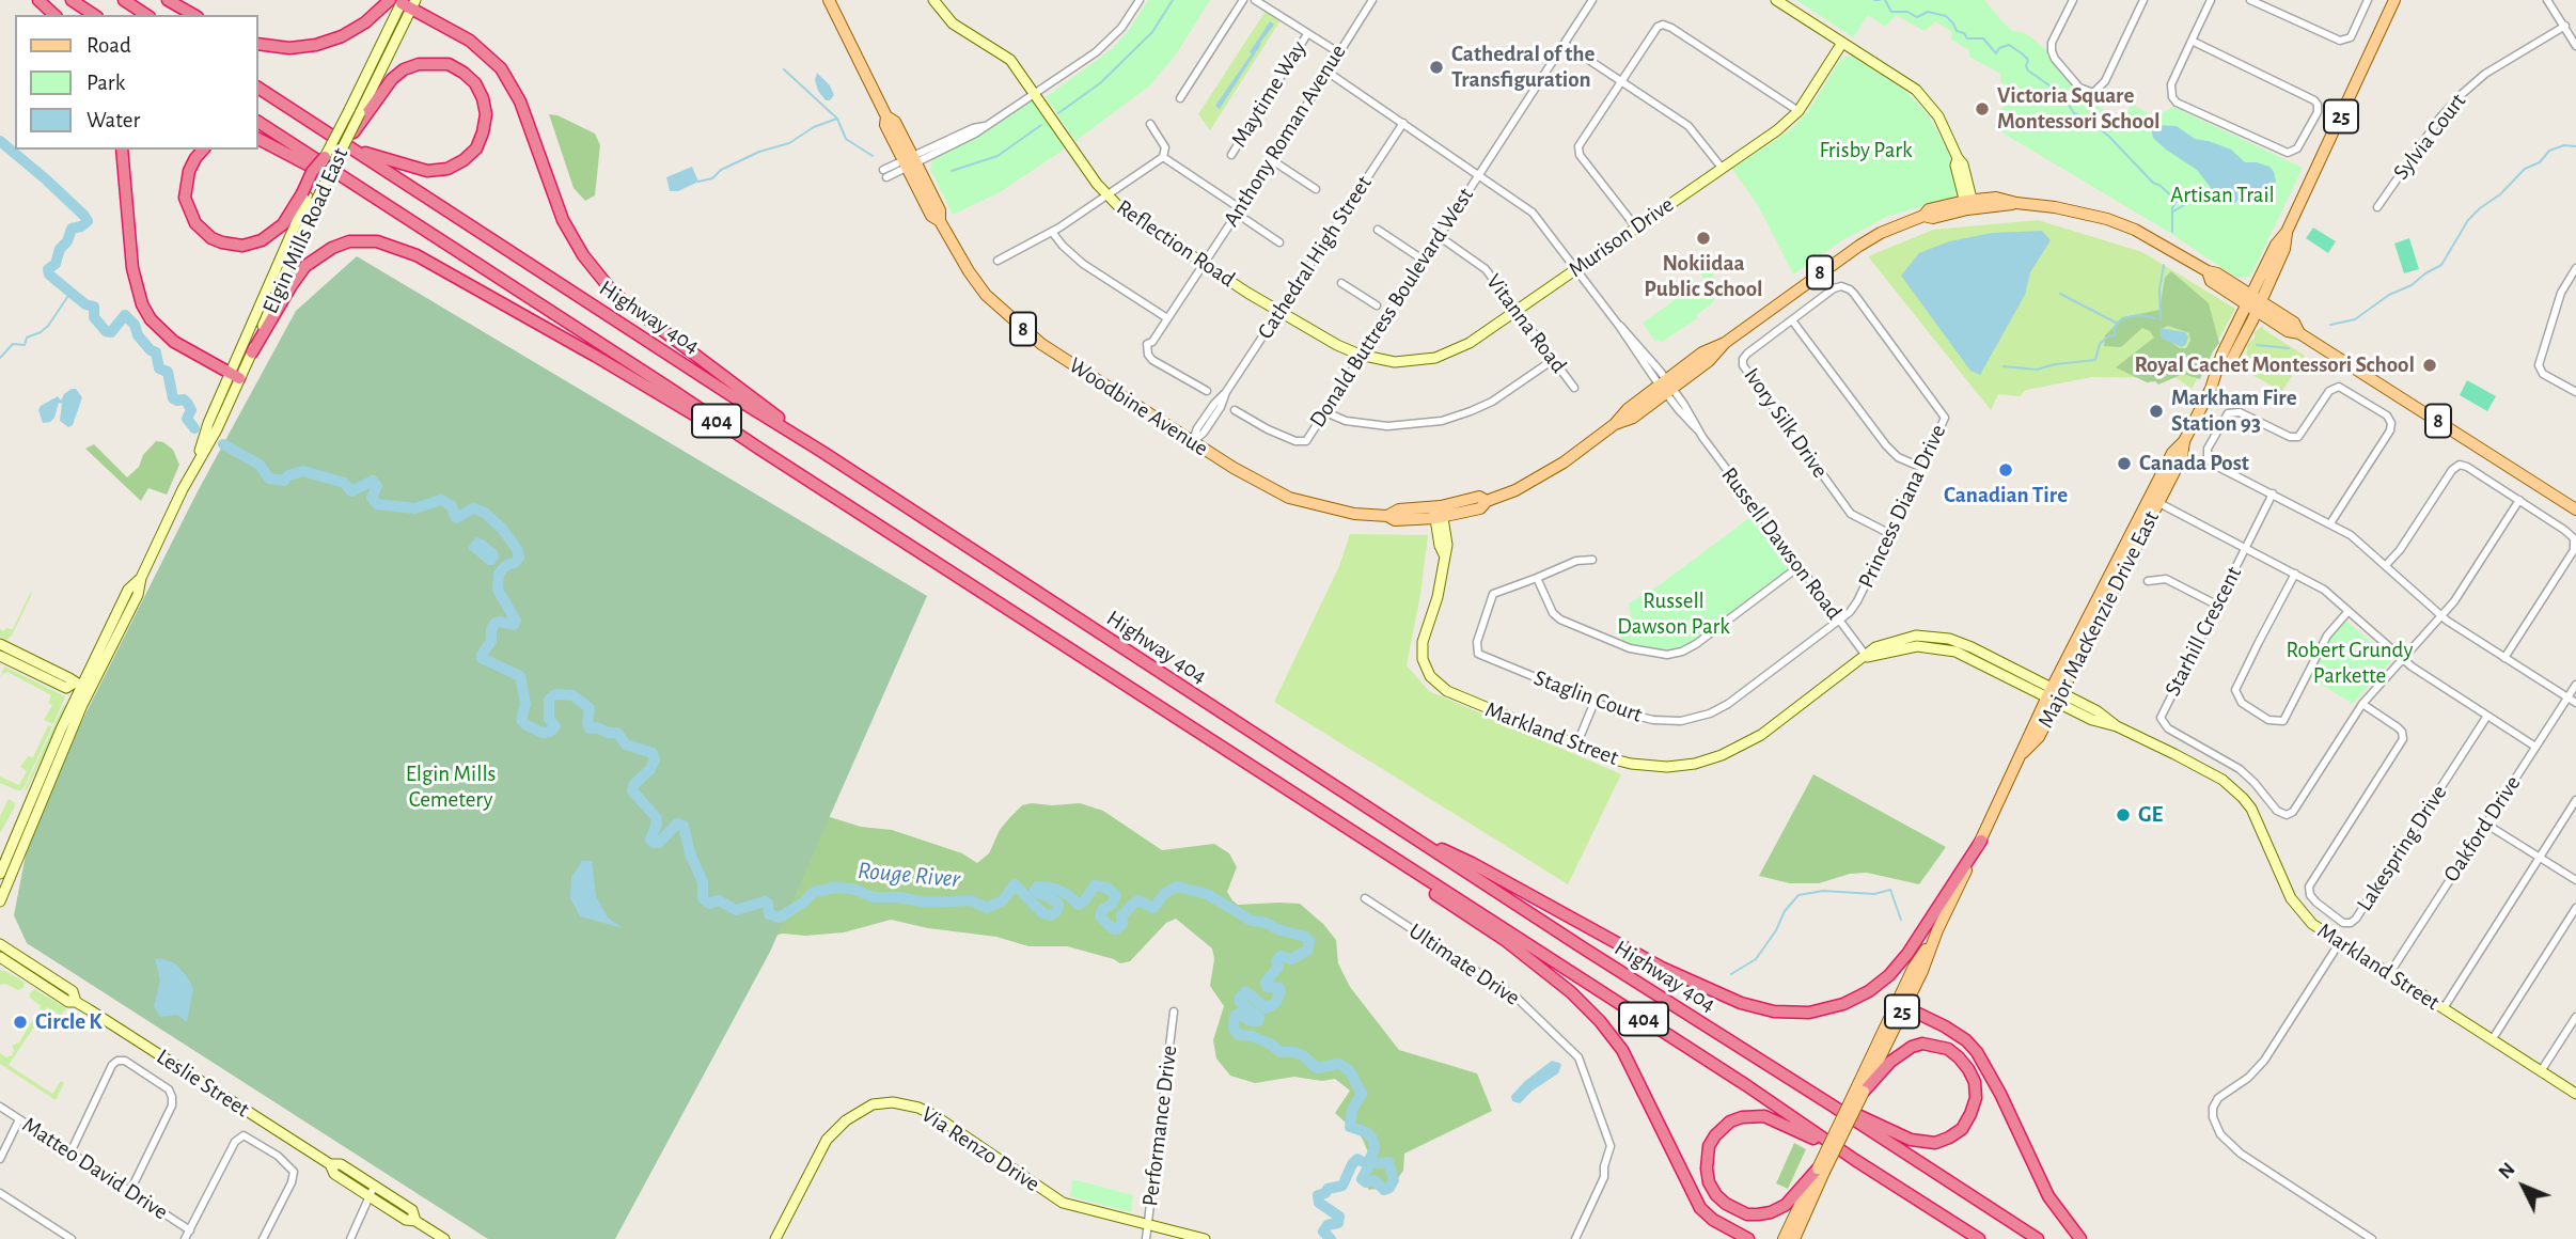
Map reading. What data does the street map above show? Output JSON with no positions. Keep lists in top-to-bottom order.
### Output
{
  "streets": {
    "highway": ["Highway 404", "404"],
    "main road": [
      "25",
      "8",
      "Woodbine Avenue",
      "Major MacKenzie Drive East"
    ],
    "street": [
      "Maytime Way",
      "Anthony Roman Avenue",
      "Sylvia Court",
      "Elgin Mills Road East",
      "Murison Drive",
      "Reflection Road",
      "Cathedral High Street",
      "Donald Buttress Boulevard West",
      "Vitanna Road",
      "Ivory Silk Drive",
      "Princess Diana Drive",
      "Russell Dawson Road",
      "Starhill Crescent",
      "Staglin Court",
      "Markland Street",
      "Oakford Drive",
      "Lakespring Drive",
      "Ultimate Drive",
      "Leslie Street",
      "Performance Drive",
      "Via Renzo Drive",
      "Matteo David Drive"
    ]
  },
  "crossings": [
    ["Anthony Roman Avenue", "Reflection Road"],
    ["Anthony Roman Avenue", "Russell Dawson Road"],
    ["Murison Drive", "Reflection Road"],
    ["Murison Drive", "Donald Buttress Boulevard West"],
    ["Murison Drive", "Vitanna Road"],
    ["Murison Drive", "Russell Dawson Road"],
    ["Reflection Road", "Cathedral High Street"],
    ["Reflection Road", "Donald Buttress Boulevard West"],
    ["Cathedral High Street", "Woodbine Avenue"],
    ["Cathedral High Street", "Russell Dawson Road"],
    ["Donald Buttress Boulevard West", "Vitanna Road"],
    ["Donald Buttress Boulevard West", "Russell Dawson Road"],
    ["Woodbine Avenue", "Russell Dawson Road"],
    ["Woodbine Avenue", "Major MacKenzie Drive East"],
    ["Woodbine Avenue", "Markland Street"],
    ["Ivory Silk Drive", "Princess Diana Drive"],
    ["Princess Diana Drive", "Russell Dawson Road"],
    ["Princess Diana Drive", "Staglin Court"],
    ["Russell Dawson Road", "Staglin Court"],
    ["Russell Dawson Road", "Markland Street"],
    ["Major MacKenzie Drive East", "Markland Street"],
    ["Starhill Crescent", "Lakespring Drive"],
    ["Markland Street", "Oakford Drive"],
    ["Performance Drive", "Via Renzo Drive"]
  ],
  "water": ["Rouge River"],
  "parks": [
    "Frisby Park",
    "Artisan Trail",
    "Russell Dawson Park",
    "Robert Grundy Parkette",
    "Elgin Mills Cemetery"
  ],
  "places": [
    "Cathedral of the Transfiguration",
    "Victoria Square Montessori School",
    "Nokiidaa Public School",
    "Royal Cachet Montessori School",
    "Markham Fire Station 93",
    "Canada Post",
    "Canadian Tire",
    "GE",
    "Circle K"
  ],
  "legend": ["Road", "Park", "Water"],
  "north": "top left"
}
